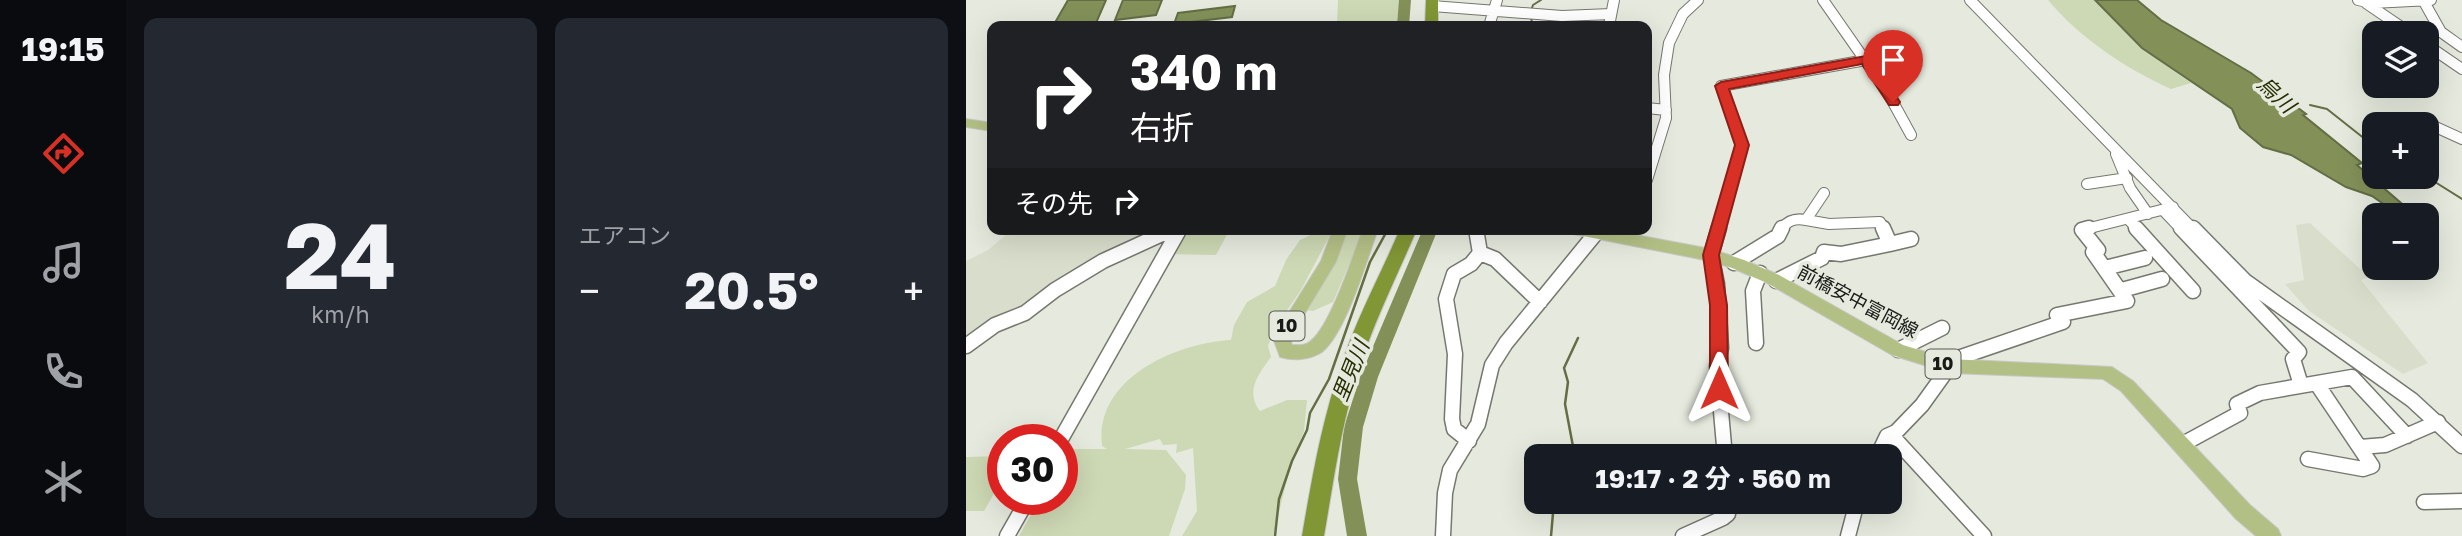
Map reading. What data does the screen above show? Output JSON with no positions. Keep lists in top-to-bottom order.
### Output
{
  "streets": {
    "main road": ["前橋安中富岡線", "10"]
  },
  "water": ["烏川", "里見川"],
  "page": {
    "tabs": "19:15",
    "tile": [
      ["24", "km/h"],
      "エアコン"
    ],
    "map_buttons": ["+", "−"],
    "turn": ["340 m", "右折"],
    "then": "その先",
    "heat": ["−", "20.5°", "+"],
    "limit": "30",
    "trip": "19:17 · 2 分 · 560 m"
  }
}
